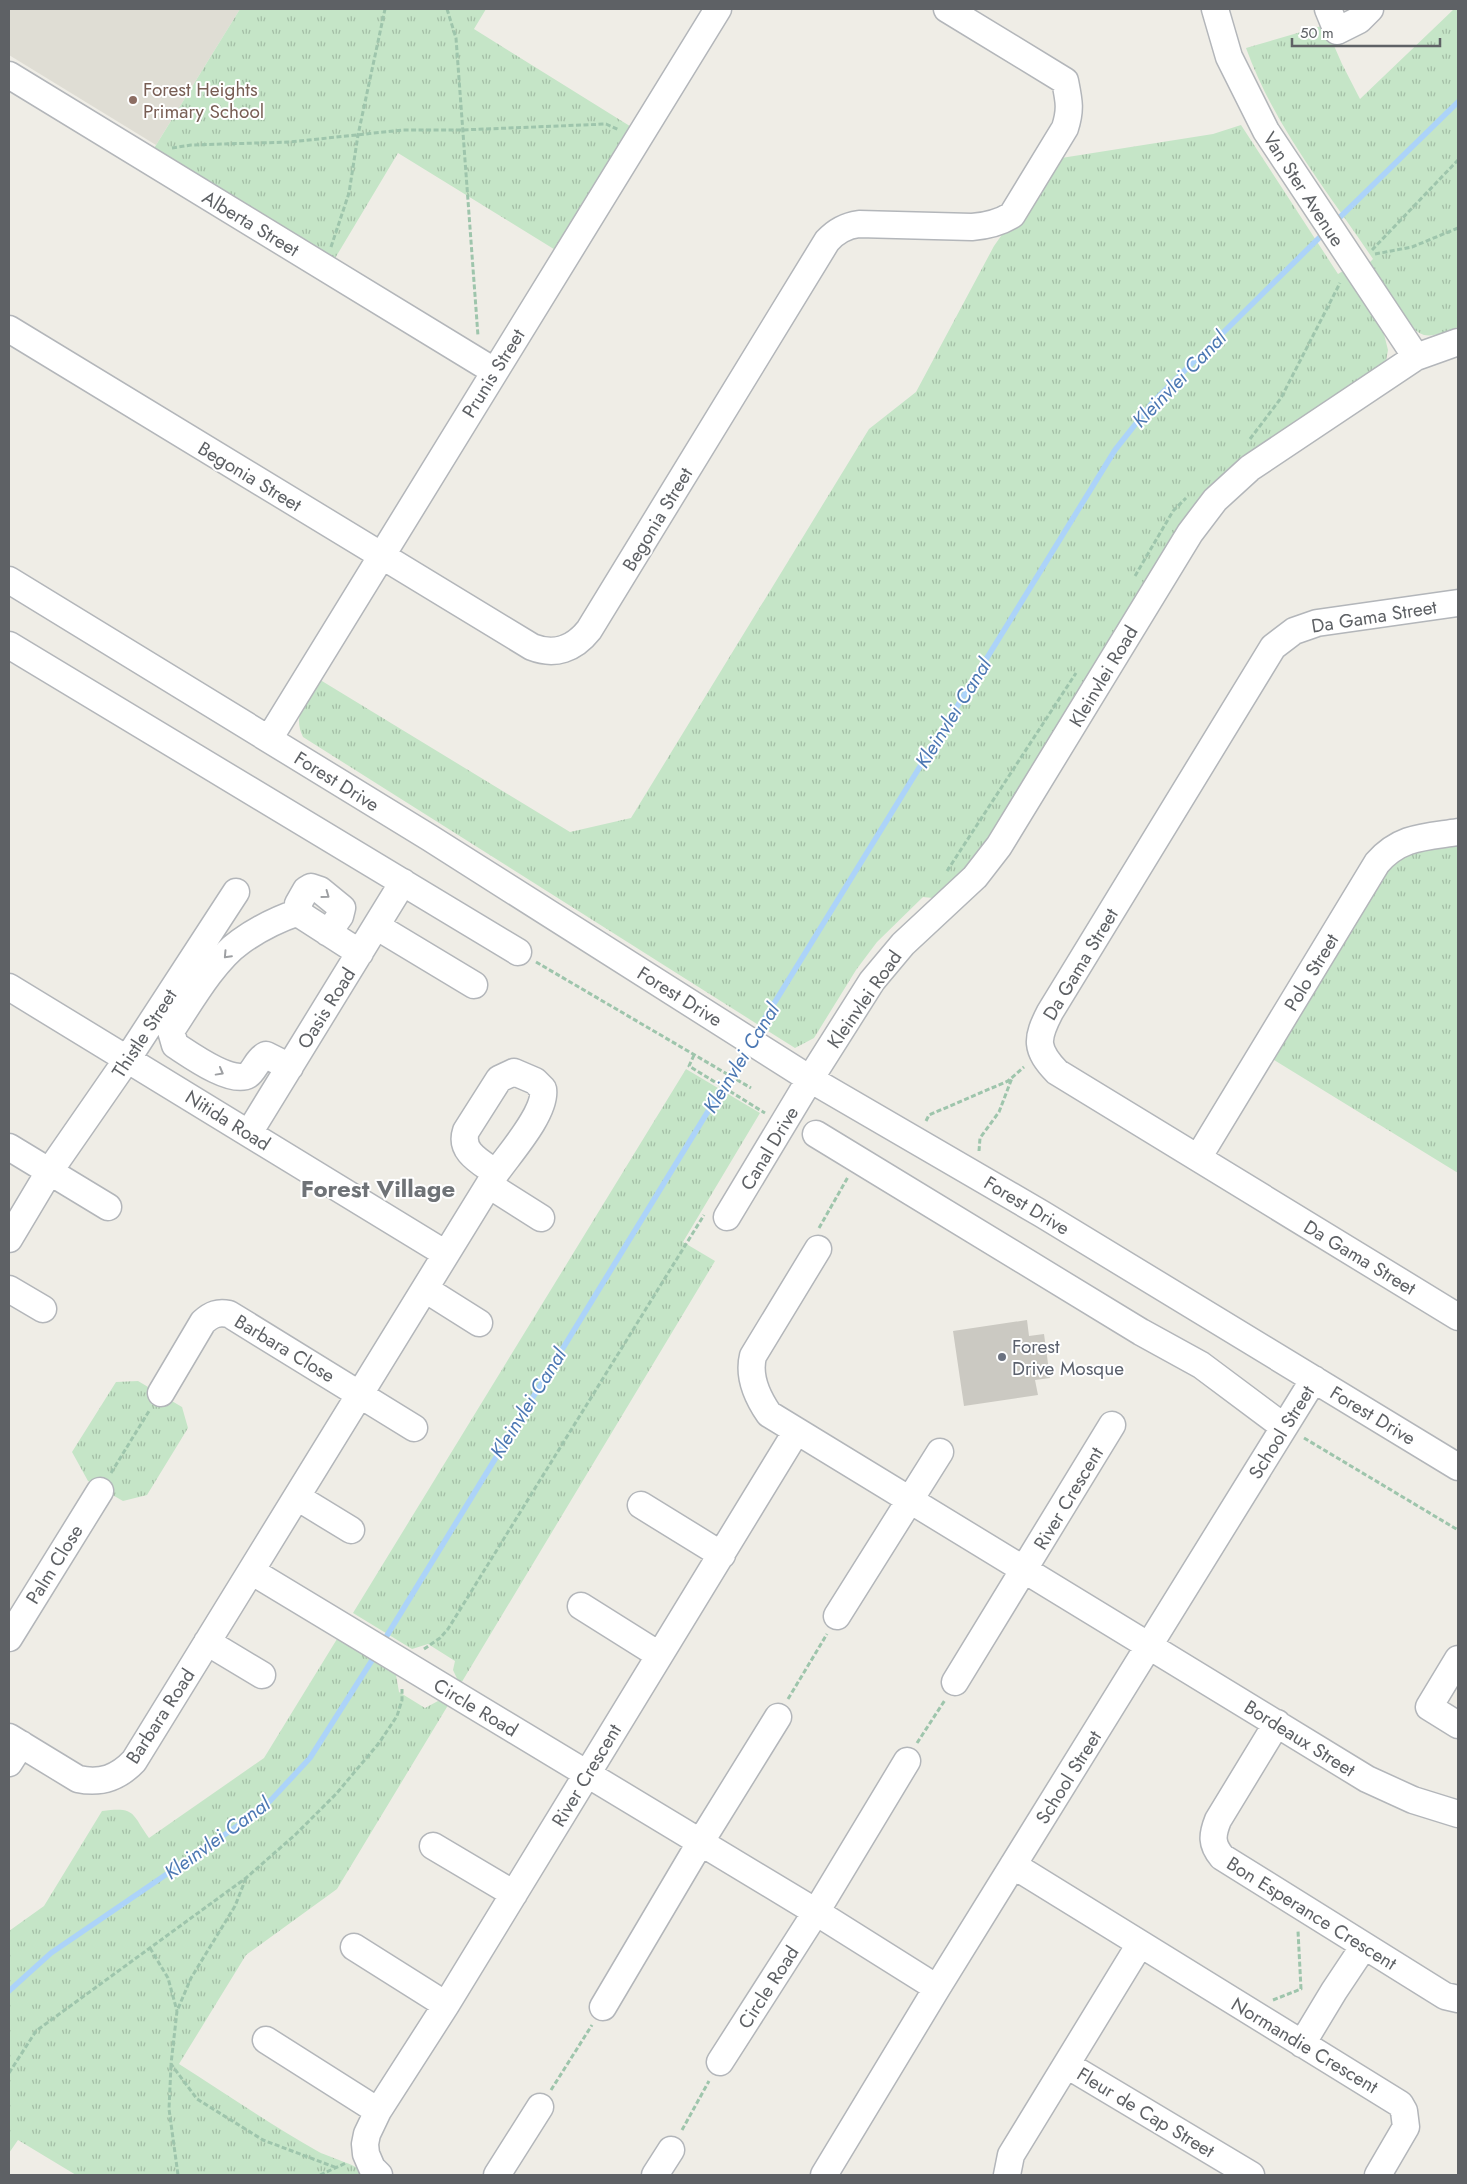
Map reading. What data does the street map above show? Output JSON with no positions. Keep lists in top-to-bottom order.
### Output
{
  "streets": {
    "street": [
      "Van Ster Avenue",
      "Alberta Street",
      "Prunis Street",
      "Begonia Street",
      "Da Gama Street",
      "Kleinvlei Road",
      "Forest Drive",
      "Polo Street",
      "Oasis Road",
      "Thistle Street",
      "Nitida Road",
      "Canal Drive",
      "Barbara Close",
      "School Street",
      "River Crescent",
      "Palm Close",
      "Circle Road",
      "Barbara Road",
      "Bordeaux Street",
      "Bon Esperance Crescent",
      "Normandie Crescent",
      "Fleur de Cap Street"
    ]
  },
  "crossings": [
    ["Van Ster Avenue", "Kleinvlei Road"],
    ["Alberta Street", "Prunis Street"],
    ["Prunis Street", "Begonia Street"],
    ["Prunis Street", "Forest Drive"],
    ["Da Gama Street", "Polo Street"],
    ["Kleinvlei Road", "Forest Drive"],
    ["Kleinvlei Road", "Canal Drive"],
    ["Forest Drive", "Canal Drive"],
    ["Forest Drive", "School Street"],
    ["Oasis Road", "Nitida Road"],
    ["Thistle Street", "Nitida Road"],
    ["Nitida Road", "Barbara Road"],
    ["Barbara Close", "Barbara Road"],
    ["School Street", "River Crescent"],
    ["School Street", "Circle Road"],
    ["School Street", "Bordeaux Street"],
    ["School Street", "Normandie Crescent"],
    ["River Crescent", "Circle Road"],
    ["River Crescent", "Bordeaux Street"],
    ["Circle Road", "Barbara Road"],
    ["Bordeaux Street", "Bon Esperance Crescent"]
  ],
  "districts": ["Forest Village"],
  "water": ["Kleinvlei Canal"],
  "places": ["Forest Heights Primary School", "Forest Drive Mosque"],
  "scale_bar": "50 m"
}
